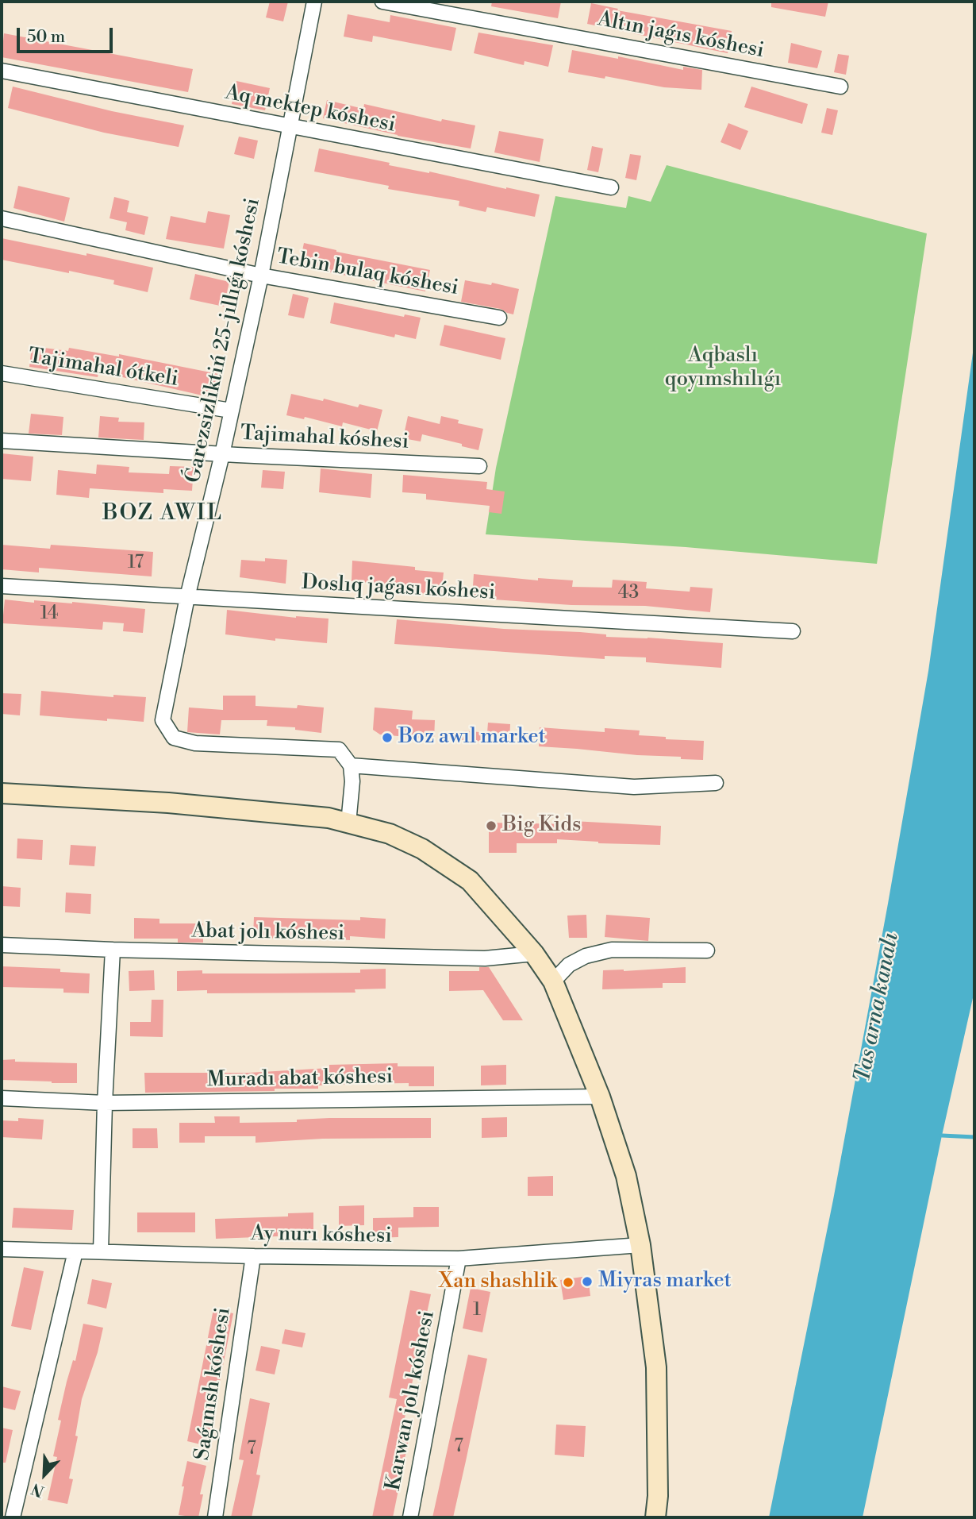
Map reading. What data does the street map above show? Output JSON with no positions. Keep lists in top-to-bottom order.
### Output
{
  "streets": {
    "street": [
      "Altın jaǵıs kóshesi",
      "Aq mektep kóshesi",
      "Tebin bulaq kóshesi",
      "Ǵarezsizliktiń 25-jıllıǵı kóshesi",
      "Tajimahal ótkeli",
      "Tajimahal kóshesi",
      "Doslıq jaǵası kóshesi",
      "Abat jolı kóshesi",
      "Muradı abat kóshesi",
      "Ay nurı kóshesi",
      "Saǵınısh kóshesi",
      "Karwan jolı kóshesi"
    ]
  },
  "crossings": [
    ["Aq mektep kóshesi", "Ǵarezsizliktiń 25-jıllıǵı kóshesi"],
    ["Tebin bulaq kóshesi", "Ǵarezsizliktiń 25-jıllıǵı kóshesi"],
    ["Ǵarezsizliktiń 25-jıllıǵı kóshesi", "Tajimahal ótkeli"],
    ["Ǵarezsizliktiń 25-jıllıǵı kóshesi", "Tajimahal kóshesi"],
    ["Ǵarezsizliktiń 25-jıllıǵı kóshesi", "Doslıq jaǵası kóshesi"],
    ["Ay nurı kóshesi", "Saǵınısh kóshesi"],
    ["Ay nurı kóshesi", "Karwan jolı kóshesi"]
  ],
  "districts": ["BOZ AWIL"],
  "water": ["Tas arna kanalı"],
  "parks": ["Aqbaslı qoyımshılıǵı"],
  "places": [
    "Boz awıl market",
    "Big Kids",
    "Miyras market",
    "Xan shashlik"
  ],
  "house_numbers": [
    "17",
    "43",
    "14",
    "1",
    "7",
    "7"
  ],
  "scale_bar": "50 m",
  "north": "bottom left"
}
